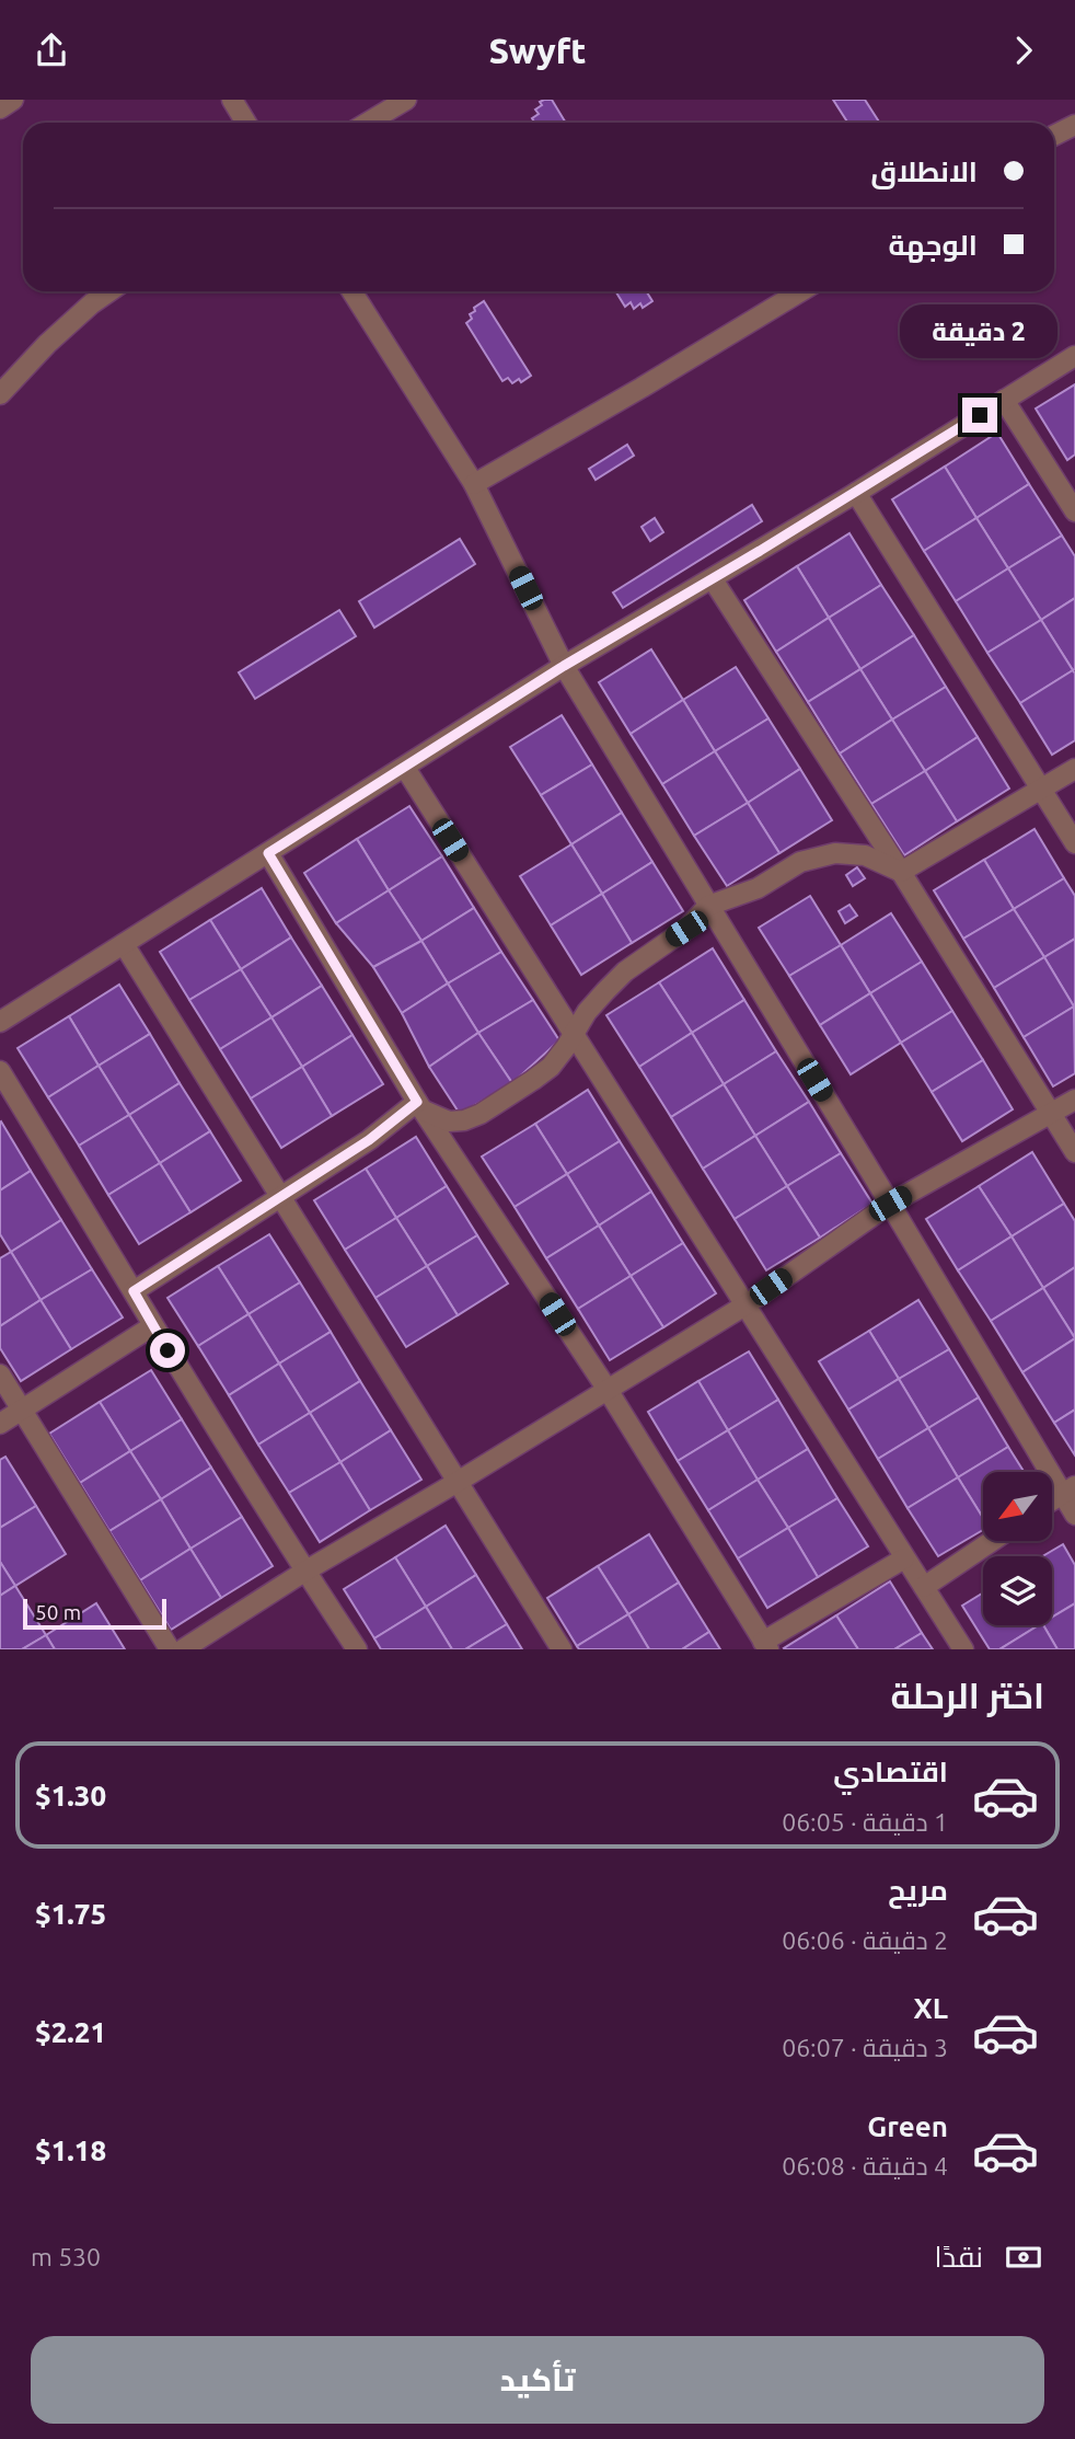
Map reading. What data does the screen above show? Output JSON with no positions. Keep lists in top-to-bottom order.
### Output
{
  "scale_bar": "50 m",
  "north": "bottom left",
  "page": {
    "header": "Swyft",
    "banner": ["الانطلاق", "الوجهة"],
    "bubble": "2 دقيقة",
    "scale": "50 m",
    "heading": "اختر الرحلة",
    "list": [
      {
        "name": "اقتصادي",
        "note": "1 دقيقة · 06:05",
        "value": "$1.30"
      },
      {
        "name": "مريح",
        "note": "2 دقيقة · 06:06",
        "value": "$1.75"
      },
      {
        "name": "XL",
        "note": "3 دقيقة · 06:07",
        "value": "$2.21"
      },
      {
        "name": "Green",
        "note": "4 دقيقة · 06:08",
        "value": "$1.18"
      }
    ],
    "pay": ["نقدًا", "530 m"],
    "buttons": "تأكيد"
  }
}
